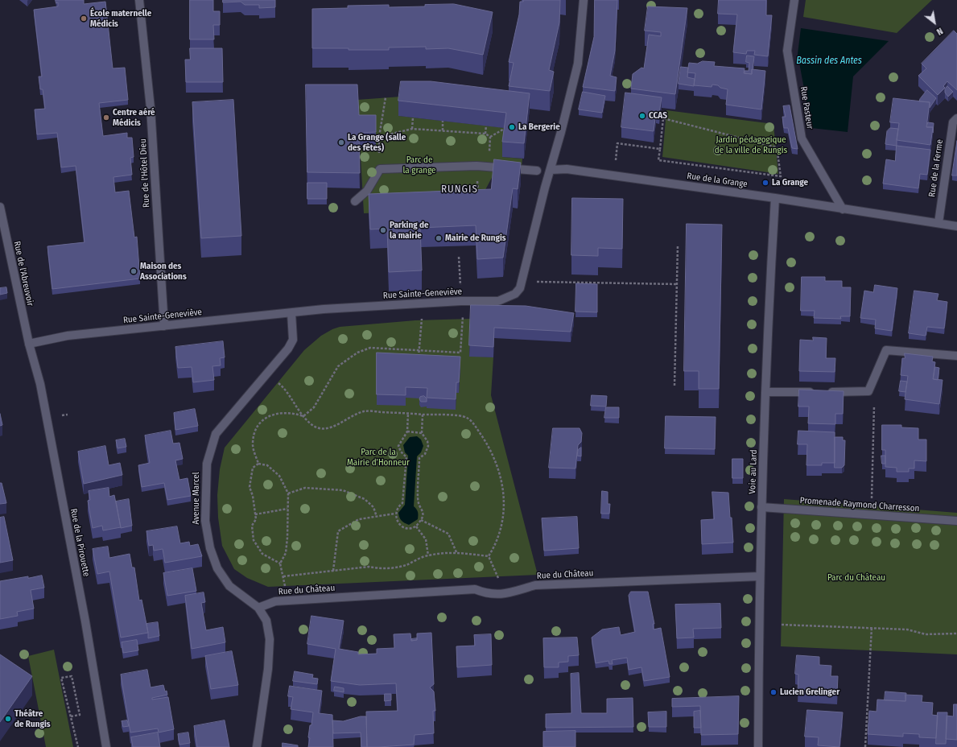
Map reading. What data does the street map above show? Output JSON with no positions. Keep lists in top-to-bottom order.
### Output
{
  "streets": {
    "street": [
      "Rue Pasteur",
      "Rue de la Ferme",
      "Rue de l'Hôtel Dieu",
      "Rue de la Grange",
      "Rue de l'Abreuvoir",
      "Rue Sainte-Geneviève",
      "Voie au Lard",
      "Avenue Marcel",
      "Promenade Raymond Charresson",
      "Rue de la Pirouette",
      "Rue du Château"
    ]
  },
  "crossings": [
    ["Rue Pasteur", "Rue de la Grange"],
    ["Rue de la Ferme", "Rue de la Grange"],
    ["Rue de l'Hôtel Dieu", "Rue Sainte-Geneviève"],
    ["Rue de la Grange", "Rue Sainte-Geneviève"],
    ["Rue de la Grange", "Voie au Lard"],
    ["Rue de l'Abreuvoir", "Rue Sainte-Geneviève"],
    ["Rue de l'Abreuvoir", "Rue de la Pirouette"],
    ["Rue Sainte-Geneviève", "Avenue Marcel"],
    ["Rue Sainte-Geneviève", "Rue de la Pirouette"],
    ["Voie au Lard", "Promenade Raymond Charresson"],
    ["Voie au Lard", "Rue du Château"],
    ["Avenue Marcel", "Rue du Château"]
  ],
  "districts": ["RUNGIS"],
  "water": ["Bassin des Antes"],
  "parks": [
    "Jardin pédagogique de la ville de Rungis",
    "Parc de la grange",
    "Parc de la Mairie d’Honneur",
    "Parc du Château"
  ],
  "places": [
    "École maternelle Médicis",
    "CCAS",
    "Centre aéré Médicis",
    "La Bergerie",
    "La Grange (salle des fêtes)",
    "La Grange",
    "Parking de la mairie",
    "Mairie de Rungis",
    "Maison des Associations",
    "Lucien Grelinger",
    "Théâtre de Rungis"
  ],
  "north": "bottom right"
}
